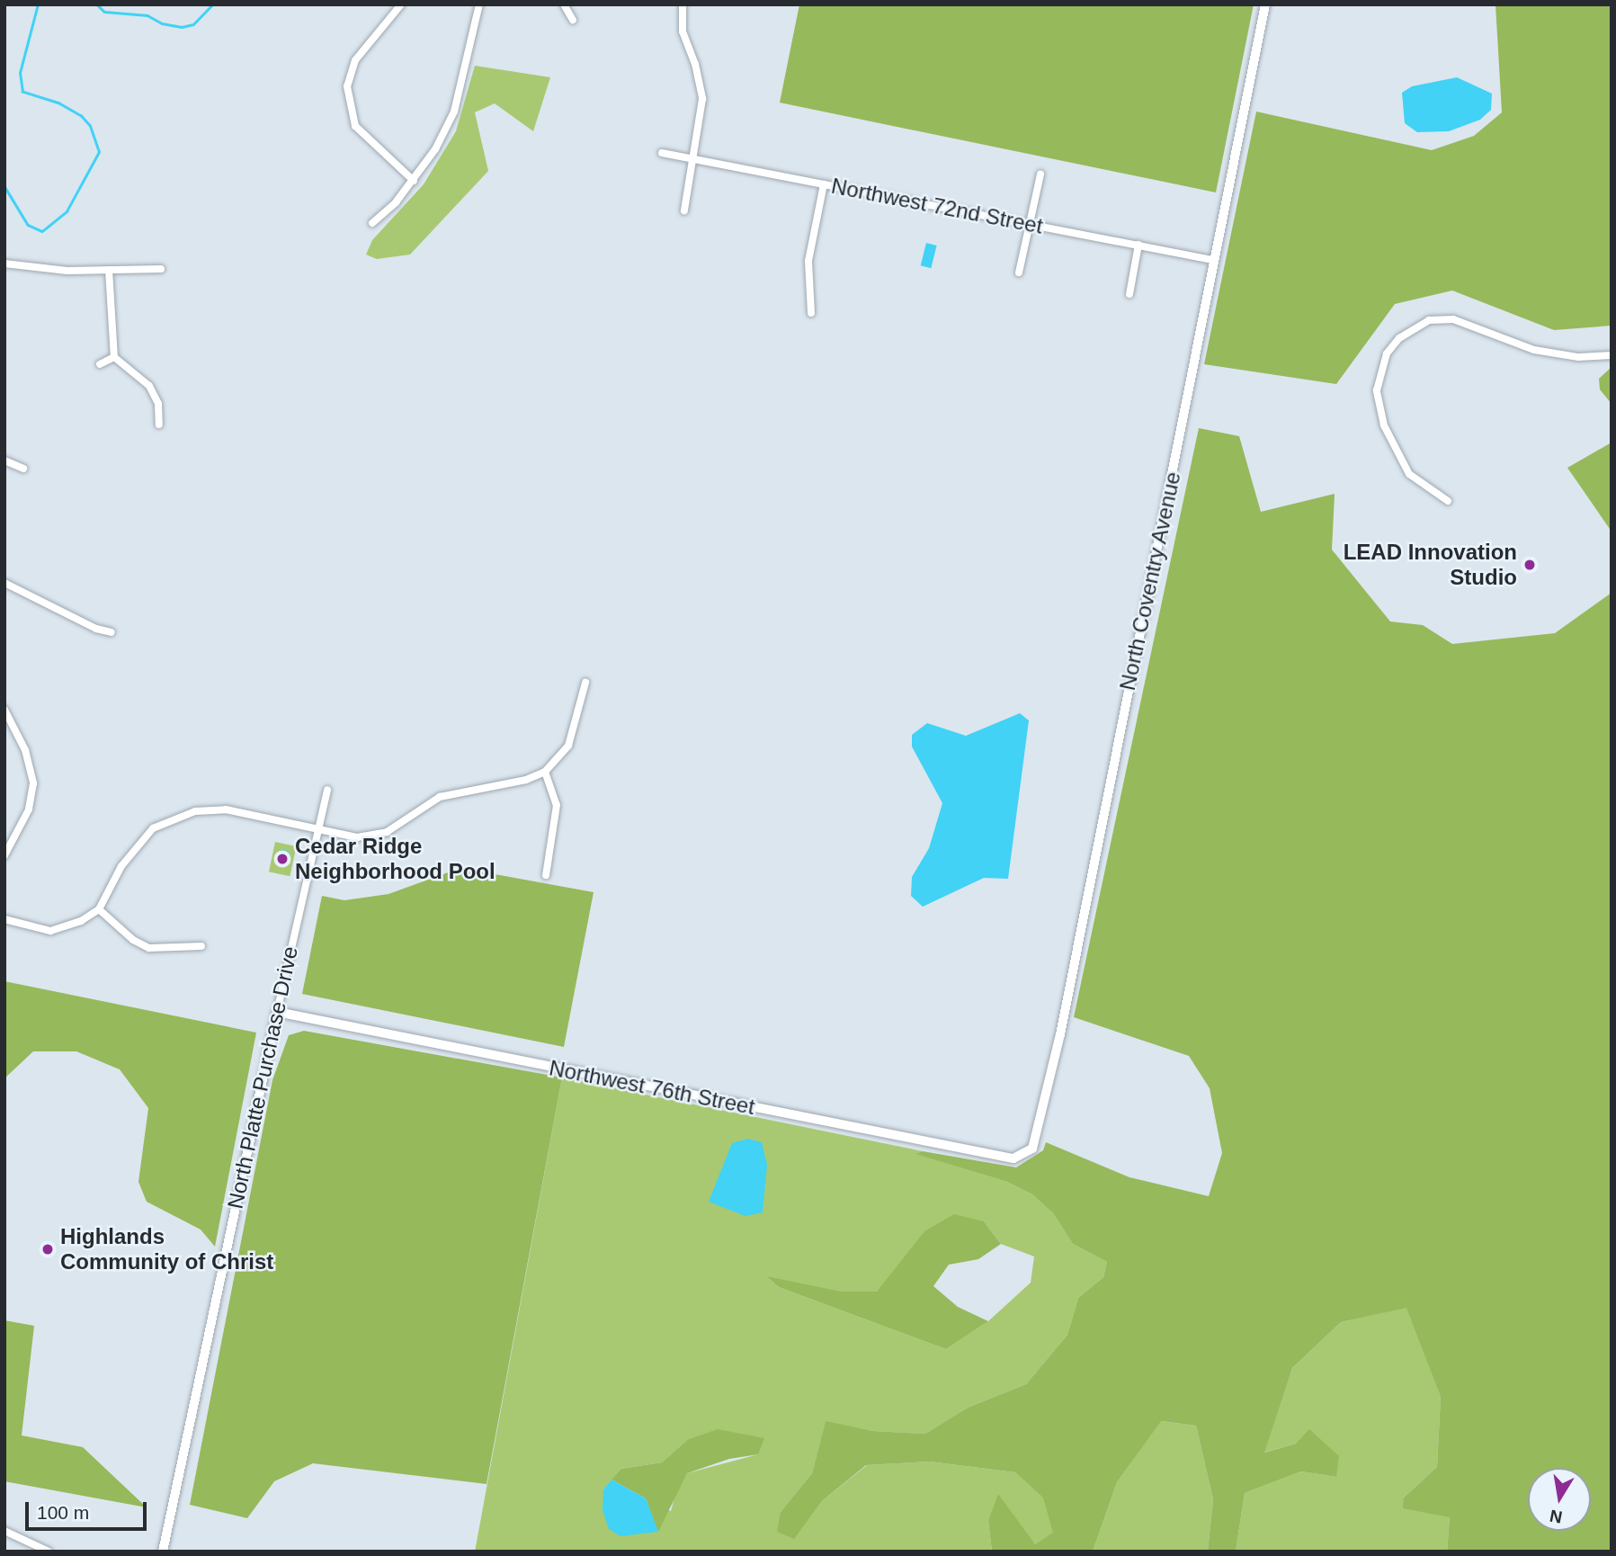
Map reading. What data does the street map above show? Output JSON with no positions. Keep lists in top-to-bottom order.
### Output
{
  "streets": {
    "street": [
      "Northwest 72nd Street",
      "North Coventry Avenue",
      "North Platte Purchase Drive",
      "Northwest 76th Street"
    ]
  },
  "crossings": [
    ["Northwest 72nd Street", "North Coventry Avenue"],
    ["North Coventry Avenue", "Northwest 76th Street"],
    ["North Platte Purchase Drive", "Northwest 76th Street"]
  ],
  "places": ["LEAD Innovation Studio", "Cedar Ridge Neighborhood Pool", "Highlands Community of Christ"],
  "scale_bar": "100 m",
  "north": "bottom"
}
